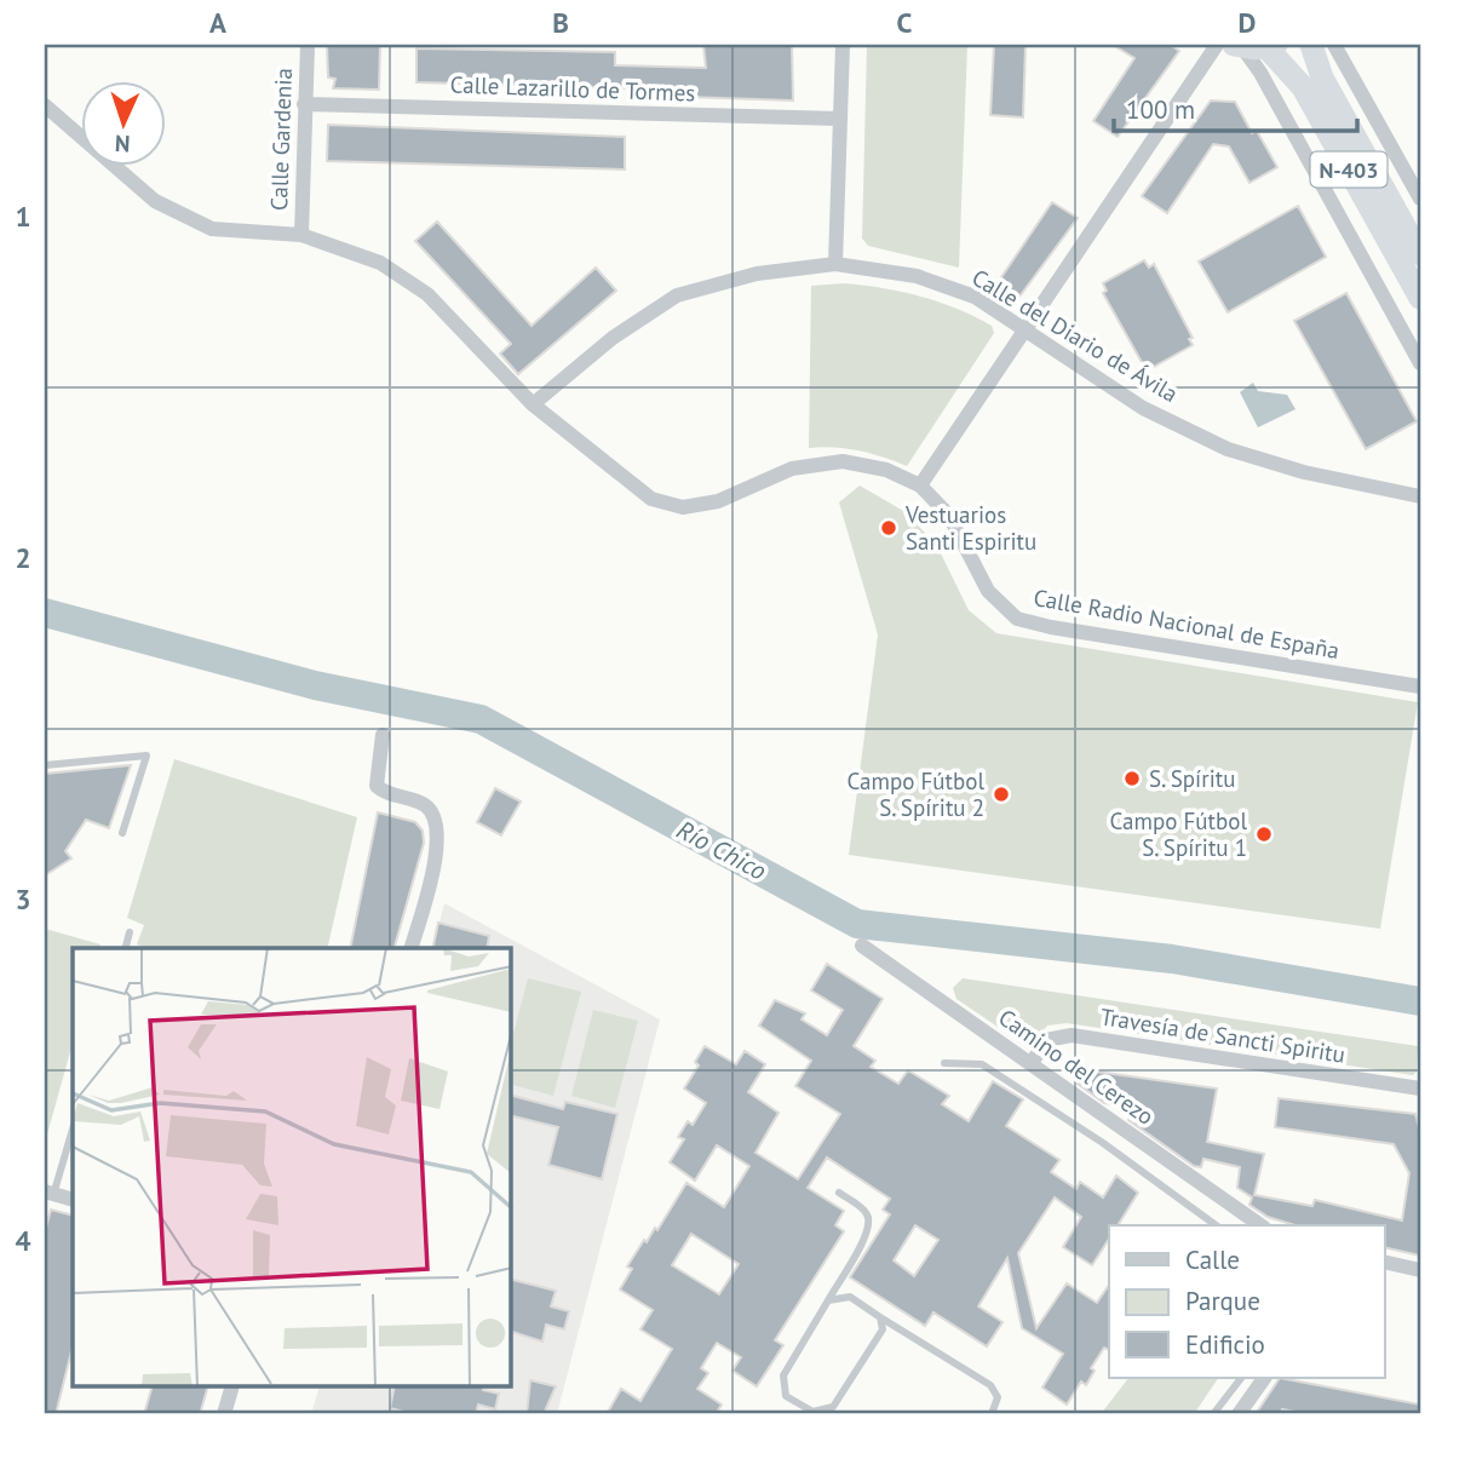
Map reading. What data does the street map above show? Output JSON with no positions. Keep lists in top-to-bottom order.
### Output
{
  "streets": {
    "highway": ["N-403"],
    "street": [
      "Calle Lazarillo de Tormes",
      "Calle Gardenia",
      "Calle del Diario de Ávila",
      "Calle Radio Nacional de España",
      "Travesía de Sancti Spiritu",
      "Camino del Cerezo"
    ]
  },
  "crossings": [
    ["Calle Lazarillo de Tormes", "Calle Gardenia"],
    ["Calle Gardenia", "Calle Radio Nacional de España"],
    ["Calle del Diario de Ávila", "Calle Radio Nacional de España"],
    ["Travesía de Sancti Spiritu", "Camino del Cerezo"]
  ],
  "water": ["Río Chico"],
  "places": [
    "Vestuarios Santi Espiritu",
    "S. Spíritu",
    "Campo Fútbol S. Spíritu 2",
    "Campo Fútbol S. Spíritu 1"
  ],
  "legend": ["Calle", "Parque", "Edificio"],
  "scale_bar": "100 m",
  "north": "bottom",
  "grid": {
    "columns": [
      "A",
      "B",
      "C",
      "D"
    ],
    "rows": [
      "1",
      "2",
      "3",
      "4"
    ]
  }
}
